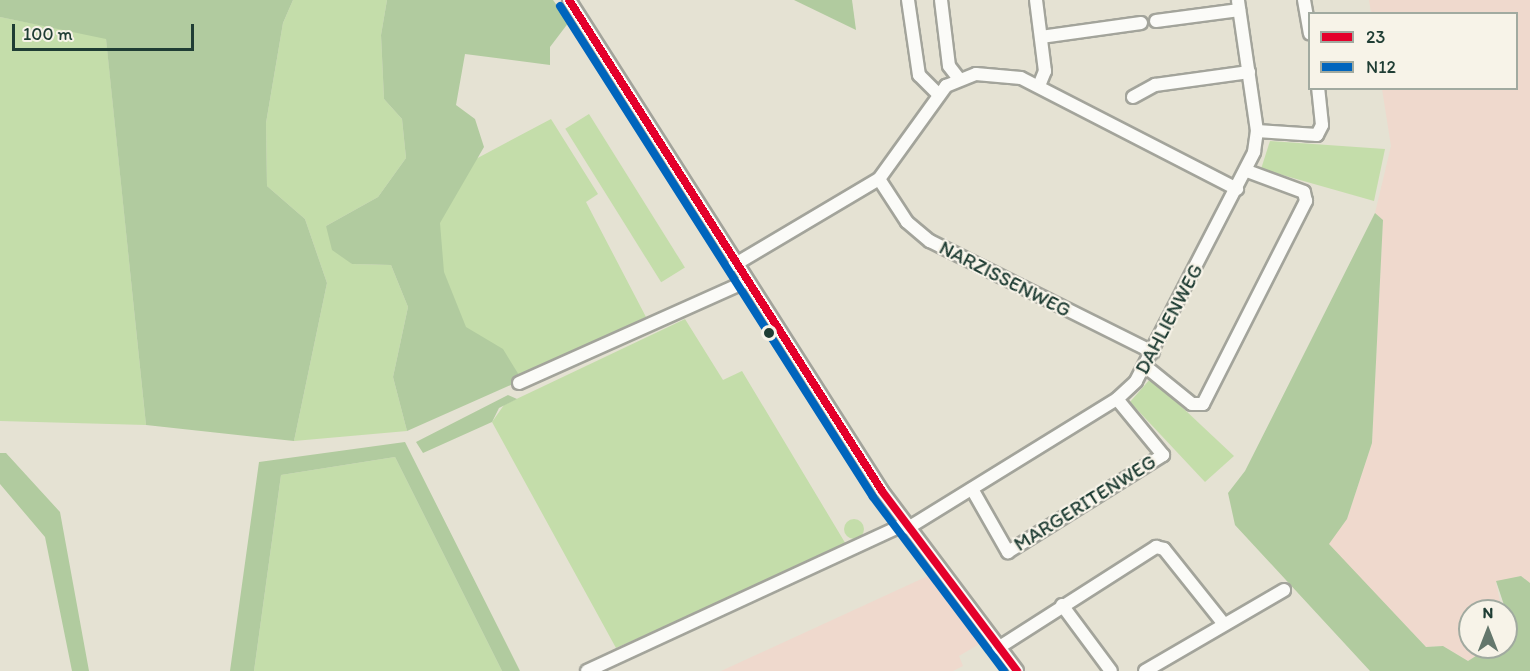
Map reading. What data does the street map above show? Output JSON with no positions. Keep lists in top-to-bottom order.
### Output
{
  "streets": {
    "street": ["NARZISSENWEG", "DAHLIENWEG", "MARGERITENWEG"]
  },
  "crossings": [
    ["NARZISSENWEG", "DAHLIENWEG"],
    ["DAHLIENWEG", "MARGERITENWEG"]
  ],
  "lines": ["transit line 23", "transit line N12"],
  "legend": ["23", "N12"],
  "scale_bar": "100 m",
  "north": "top"
}
